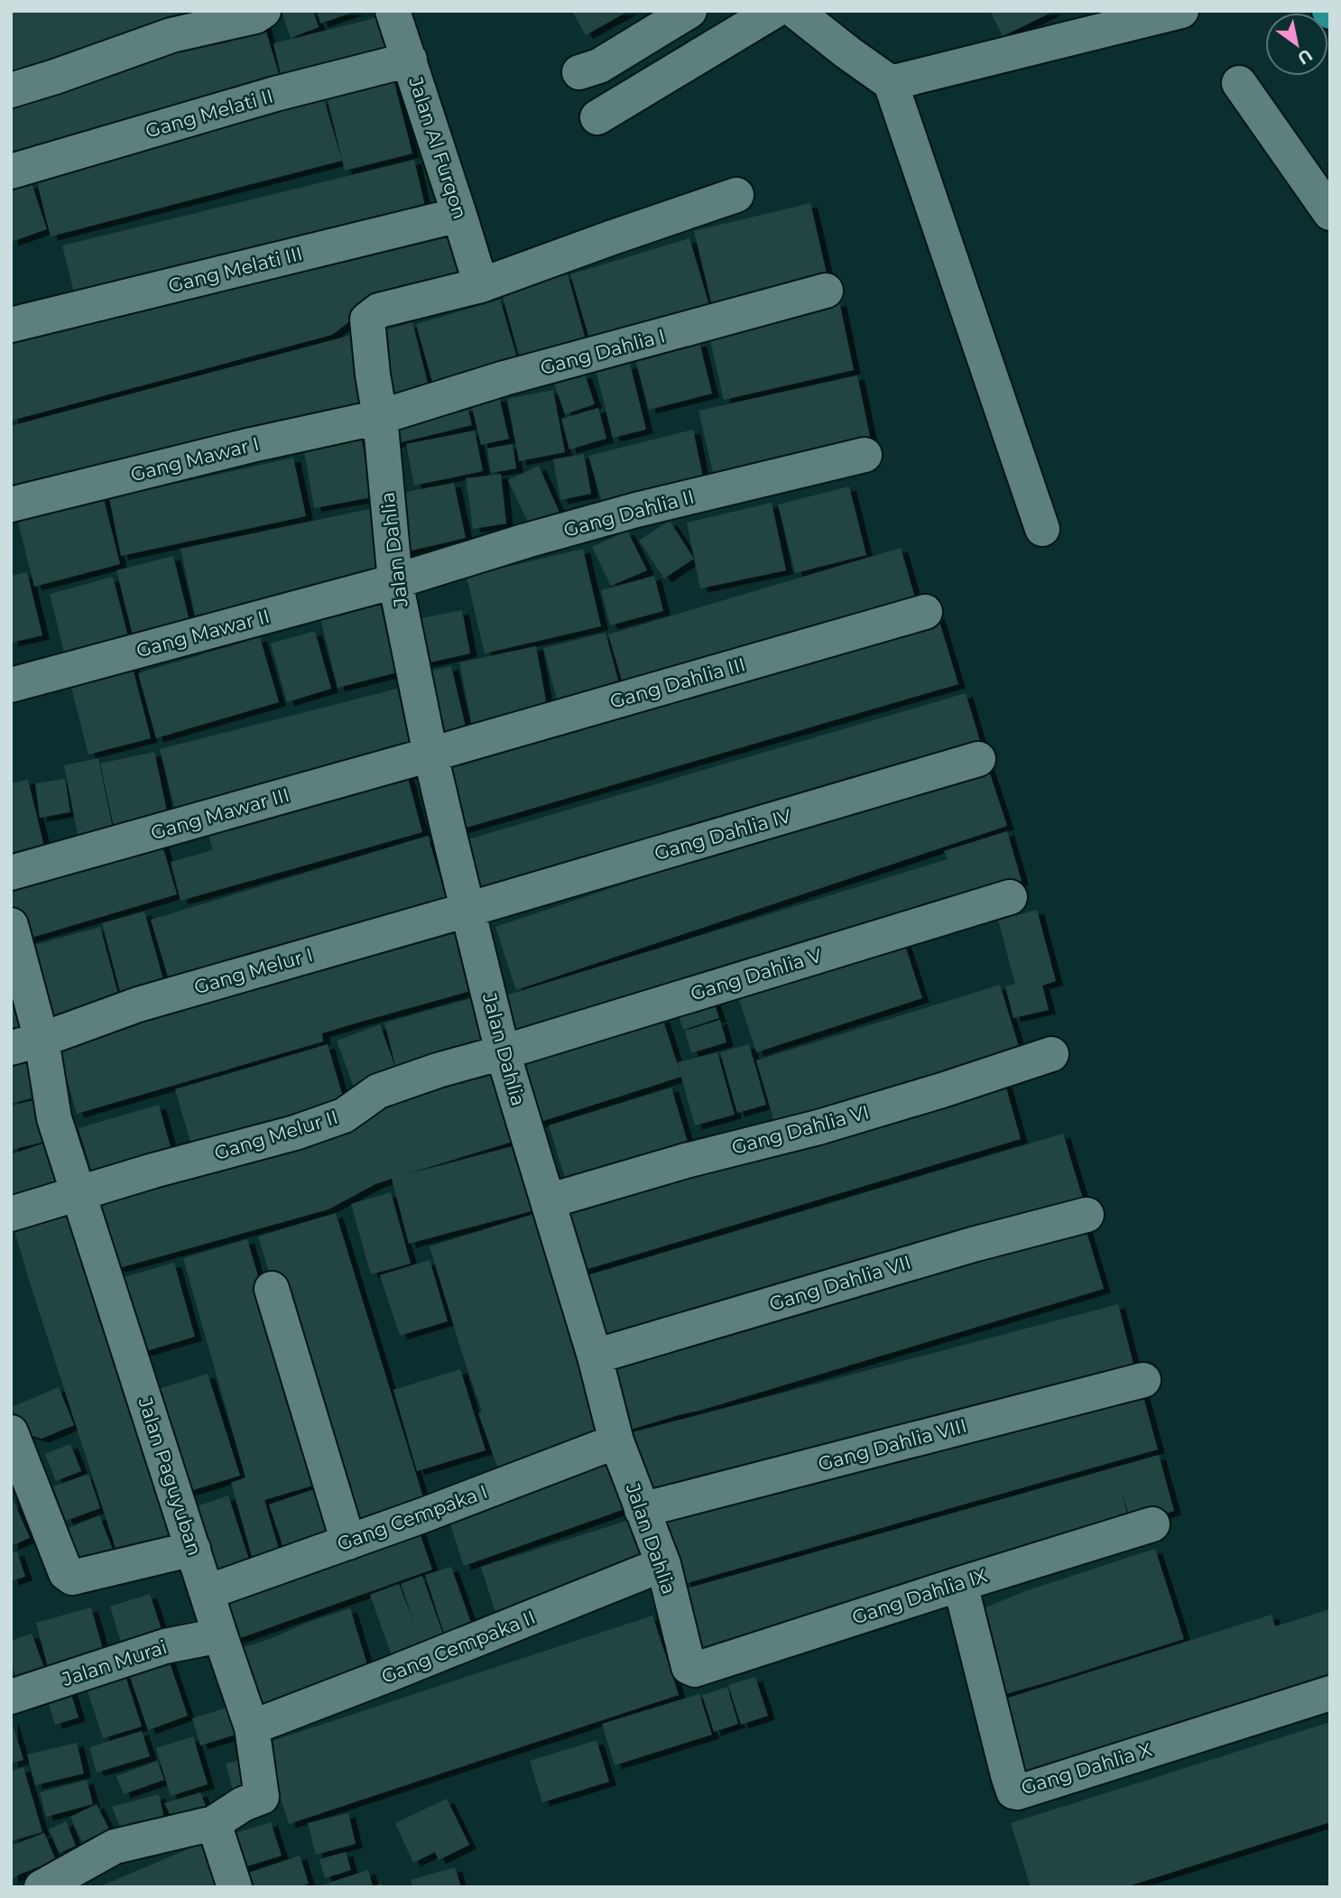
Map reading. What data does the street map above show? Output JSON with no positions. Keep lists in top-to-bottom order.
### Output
{
  "streets": {
    "street": [
      "Gang Melati II",
      "Jalan Al Furqon",
      "Gang Melati III",
      "Gang Dahlia I",
      "Gang Mawar I",
      "Gang Dahlia II",
      "Jalan Dahlia",
      "Gang Mawar II",
      "Gang Dahlia III",
      "Gang Mawar III",
      "Gang Dahlia IV",
      "Gang Melur I",
      "Gang Dahlia V",
      "Gang Dahlia VI",
      "Gang Melur II",
      "Gang Dahlia VII",
      "Gang Dahlia VIII",
      "Jalan Paguyuban",
      "Gang Cempaka I",
      "Gang Dahlia IX",
      "Gang Cempaka II",
      "Jalan Murai",
      "Gang Dahlia X"
    ]
  },
  "crossings": [
    ["Gang Melati II", "Jalan Al Furqon"],
    ["Jalan Al Furqon", "Gang Melati III"],
    ["Jalan Al Furqon", "Jalan Dahlia"],
    ["Gang Dahlia I", "Gang Mawar I"],
    ["Gang Dahlia I", "Jalan Dahlia"],
    ["Gang Mawar I", "Jalan Dahlia"],
    ["Gang Dahlia II", "Jalan Dahlia"],
    ["Gang Dahlia II", "Gang Mawar II"],
    ["Jalan Dahlia", "Gang Mawar II"],
    ["Jalan Dahlia", "Gang Dahlia III"],
    ["Jalan Dahlia", "Gang Mawar III"],
    ["Jalan Dahlia", "Gang Dahlia IV"],
    ["Jalan Dahlia", "Gang Melur I"],
    ["Jalan Dahlia", "Gang Dahlia V"],
    ["Jalan Dahlia", "Gang Dahlia VI"],
    ["Jalan Dahlia", "Gang Melur II"],
    ["Jalan Dahlia", "Gang Dahlia VII"],
    ["Jalan Dahlia", "Gang Dahlia VIII"],
    ["Jalan Dahlia", "Gang Cempaka I"],
    ["Jalan Dahlia", "Gang Dahlia IX"],
    ["Jalan Dahlia", "Gang Cempaka II"],
    ["Gang Dahlia III", "Gang Mawar III"],
    ["Gang Dahlia IV", "Gang Melur I"],
    ["Gang Melur I", "Jalan Paguyuban"],
    ["Gang Dahlia V", "Gang Melur II"],
    ["Gang Melur II", "Jalan Paguyuban"],
    ["Jalan Paguyuban", "Gang Cempaka I"],
    ["Jalan Paguyuban", "Gang Cempaka II"],
    ["Jalan Paguyuban", "Jalan Murai"],
    ["Gang Dahlia IX", "Gang Dahlia X"]
  ],
  "north": "bottom right"
}
